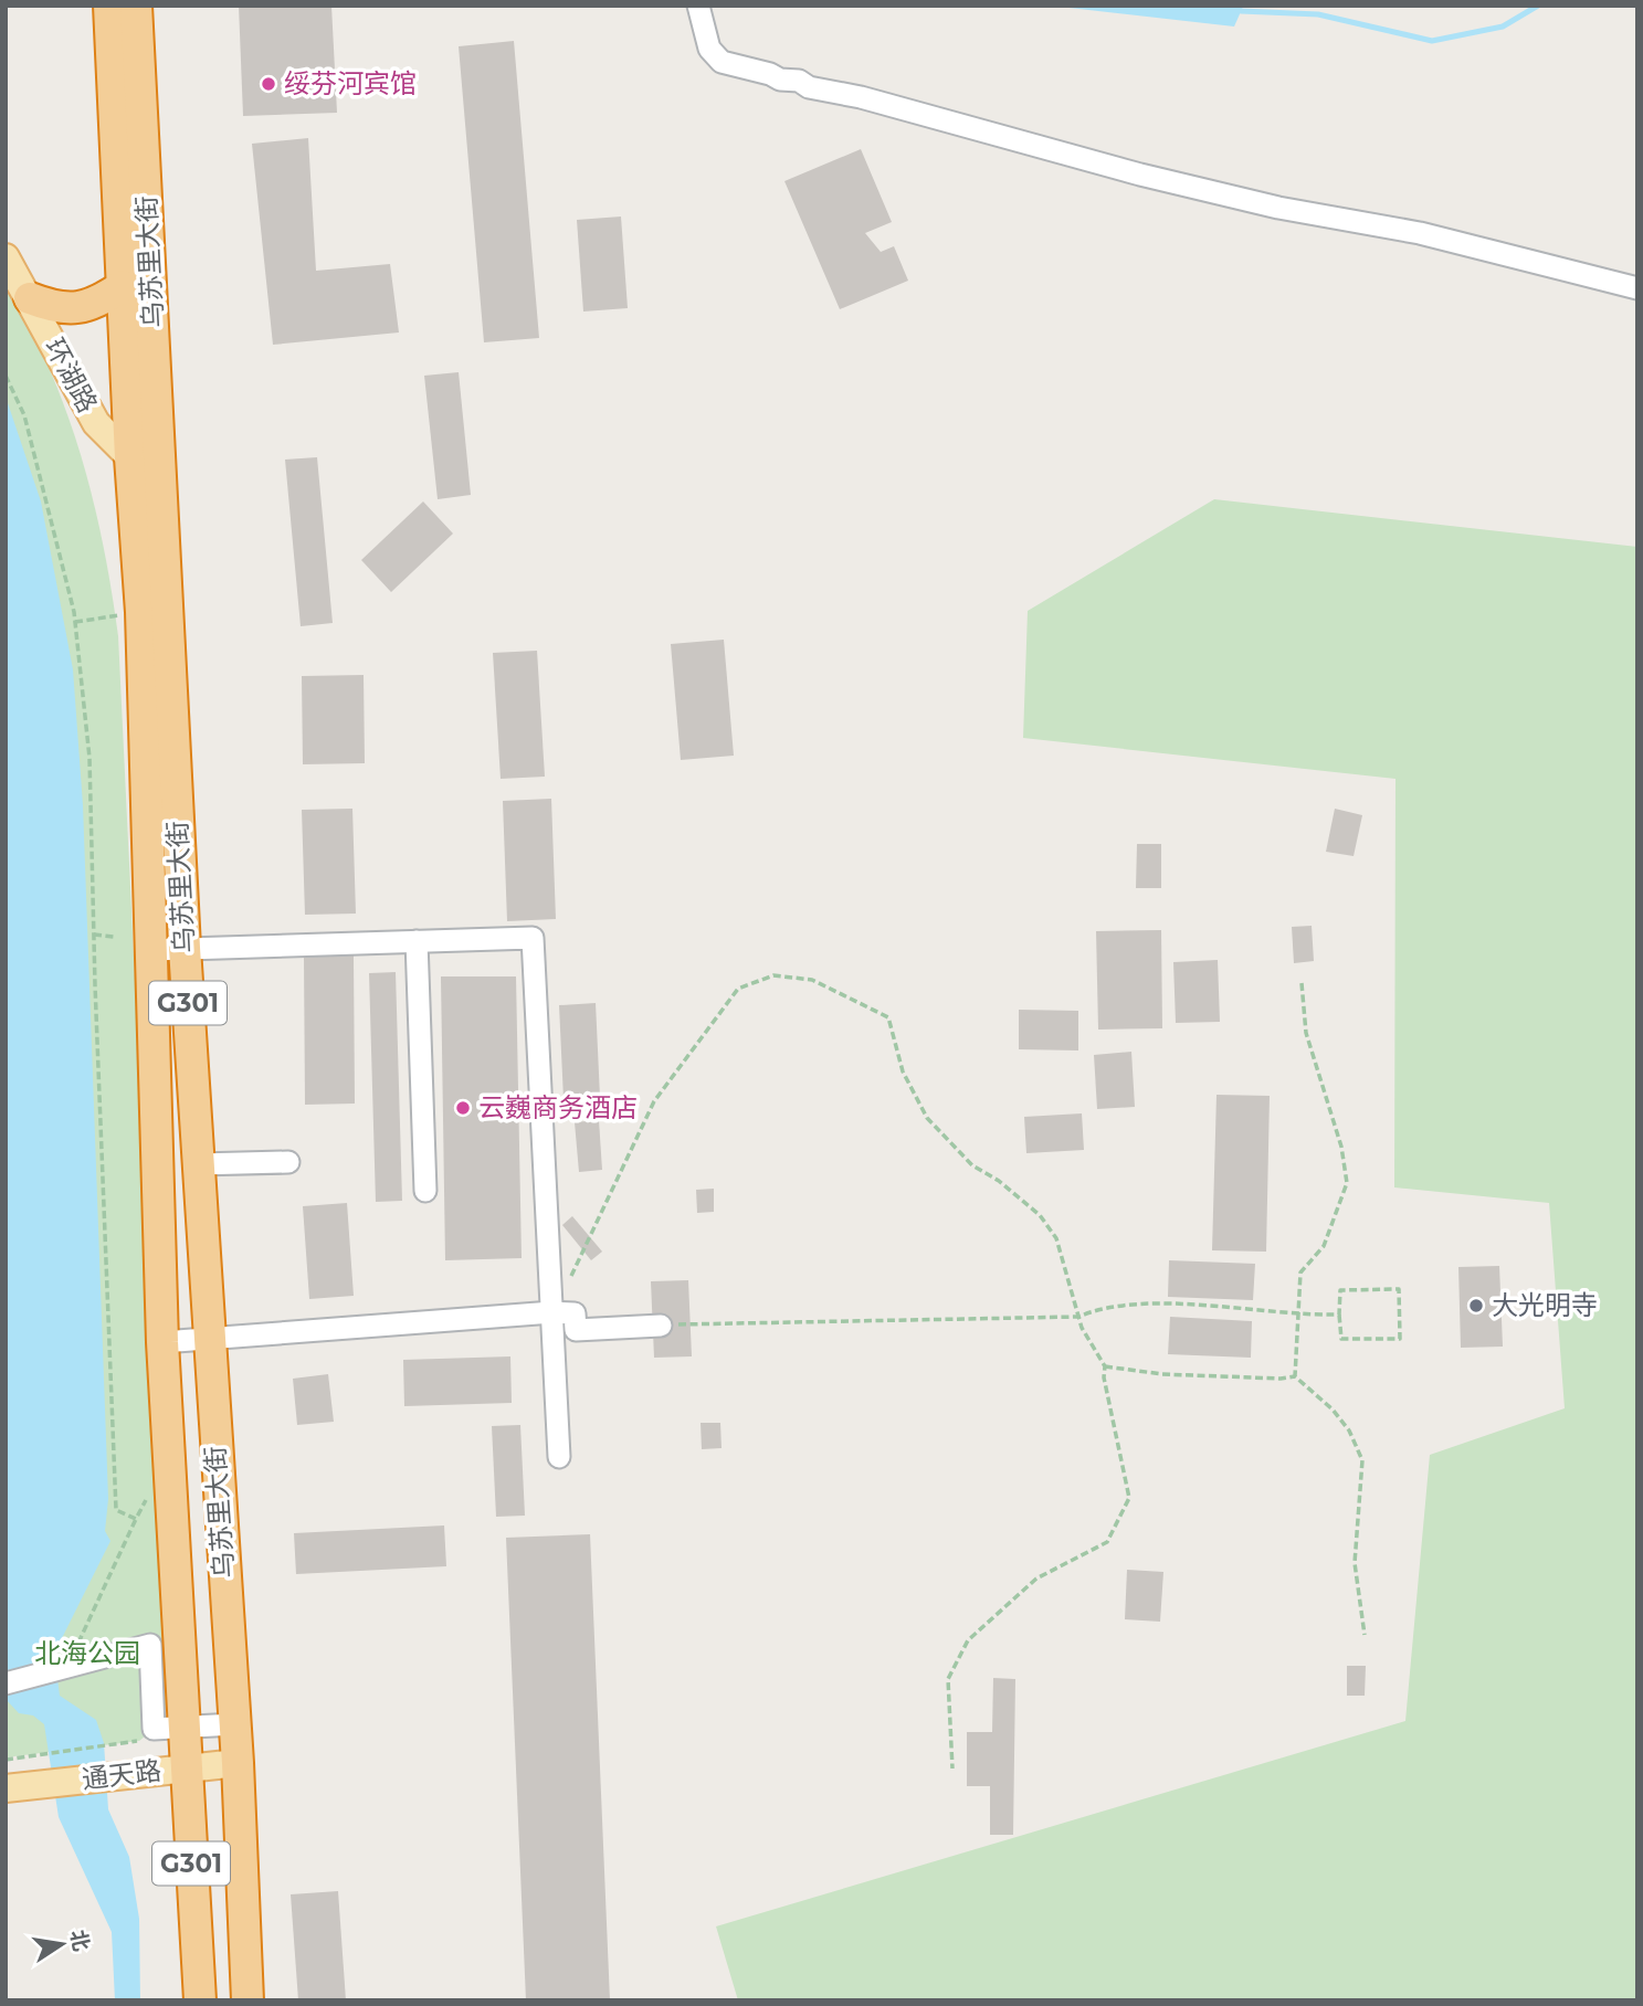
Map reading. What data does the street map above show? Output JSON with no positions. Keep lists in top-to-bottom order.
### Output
{
  "streets": {
    "highway": ["乌苏里大街", "G301"],
    "main road": ["环湖路", "通天路"]
  },
  "crossings": [
    ["乌苏里大街", "环湖路"],
    ["乌苏里大街", "通天路"]
  ],
  "parks": ["北海公园"],
  "places": ["绥芬河宾馆", "云巍商务酒店", "大光明寺"],
  "north": "right"
}
